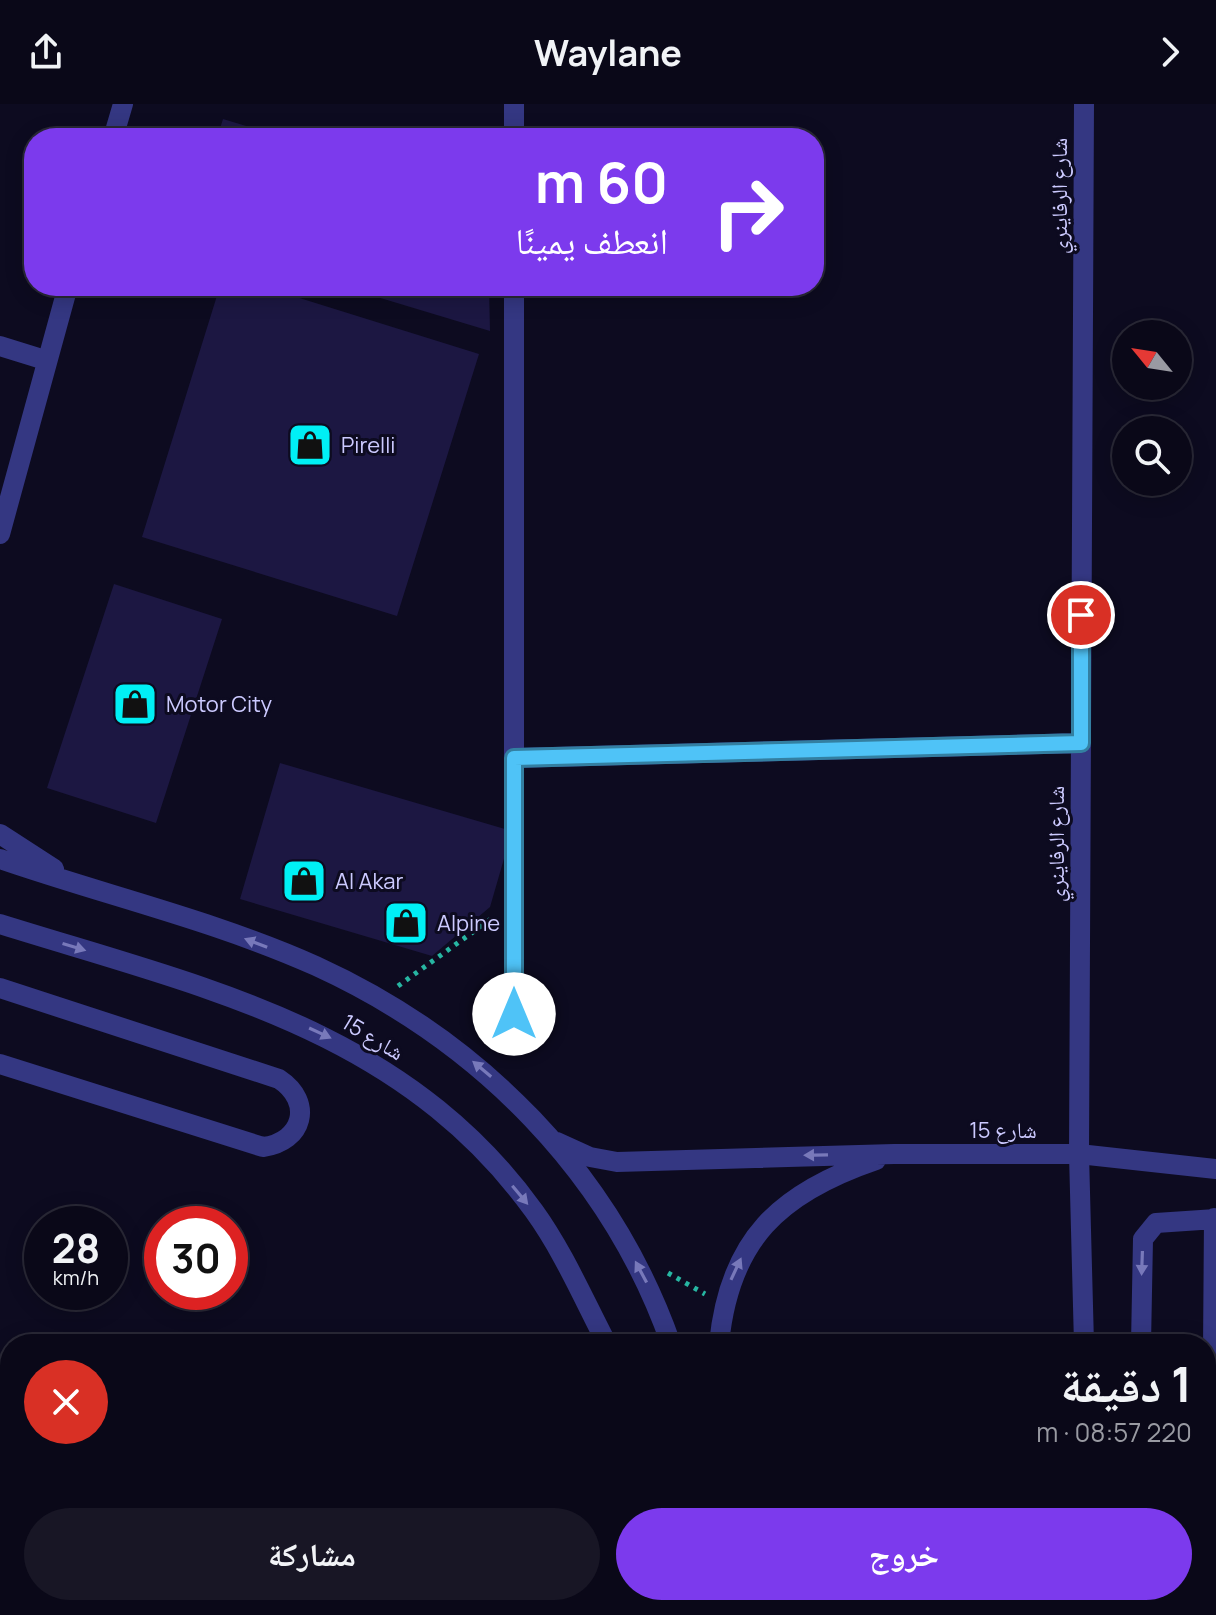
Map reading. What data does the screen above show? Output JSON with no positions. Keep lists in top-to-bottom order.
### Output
{
  "streets": {
    "street": ["شارع الرفاينري", "شارع 15"]
  },
  "crossings": [
    ["شارع الرفاينري", "شارع 15"]
  ],
  "places": {
    "shop": [
      "Pirelli",
      "Motor City",
      "Al Akar",
      "Alpine"
    ]
  },
  "north": "top left",
  "page": {
    "header": "Waylane",
    "turn": ["60 m", "انعطف يمينًا"],
    "speed": "28 km/h",
    "limit": "30",
    "heading": ["1 دقيقة", "220 m · 08:57"],
    "buttons": ["خروج", "مشاركة"]
  }
}
